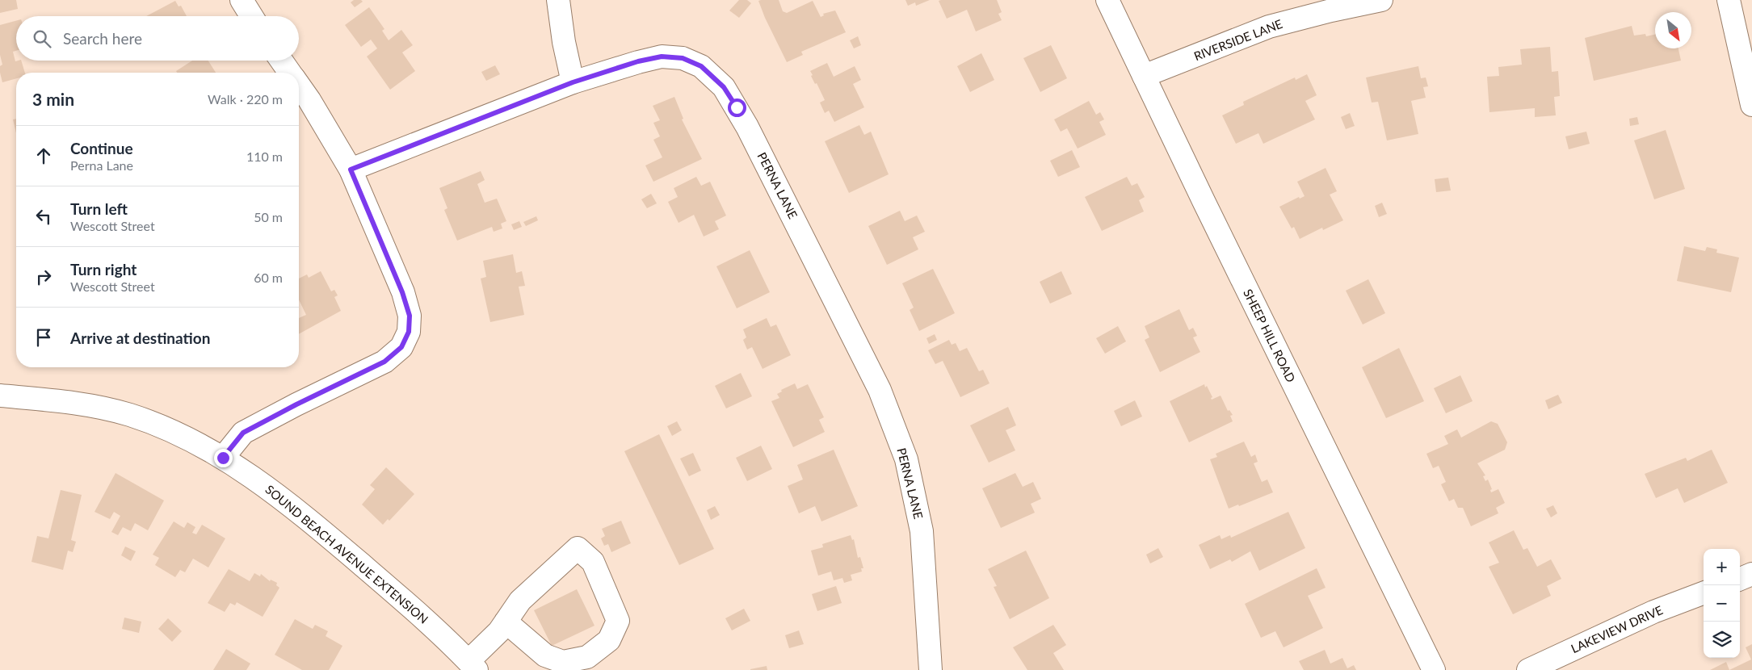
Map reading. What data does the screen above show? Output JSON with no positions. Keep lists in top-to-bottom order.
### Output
{
  "streets": {
    "street": [
      "RIVERSIDE LANE",
      "PERNA LANE",
      "SHEEP HILL ROAD",
      "SOUND BEACH AVENUE EXTENSION",
      "LAKEVIEW DRIVE"
    ]
  },
  "crossings": [
    ["RIVERSIDE LANE", "SHEEP HILL ROAD"]
  ],
  "north": "bottom right",
  "page": {
    "search": "Search here",
    "heading": ["3 min", "Walk · 220 m"],
    "list": [
      ["Continue", "Perna Lane", "110 m"],
      ["Turn left", "Wescott Street", "50 m"],
      ["Turn right", "Wescott Street", "60 m"],
      "Arrive at destination"
    ],
    "map_buttons": ["+", "−"]
  }
}
